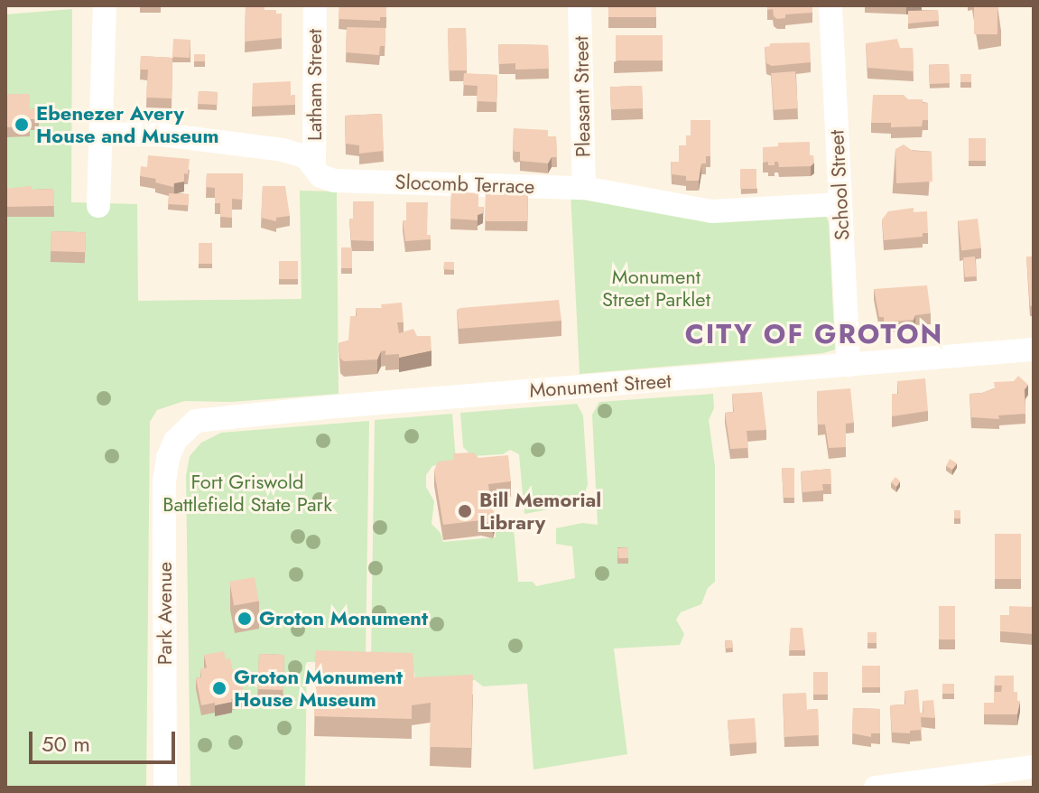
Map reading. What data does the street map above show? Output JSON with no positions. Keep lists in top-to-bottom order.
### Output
{
  "streets": {
    "street": [
      "Latham Street",
      "Pleasant Street",
      "Slocomb Terrace",
      "School Street",
      "Monument Street",
      "Park Avenue"
    ]
  },
  "crossings": [
    ["Latham Street", "Slocomb Terrace"],
    ["Pleasant Street", "Slocomb Terrace"],
    ["Slocomb Terrace", "School Street"],
    ["School Street", "Monument Street"],
    ["Monument Street", "Park Avenue"]
  ],
  "districts": ["CITY OF GROTON"],
  "parks": ["Monument Street Parklet", "Fort Griswold Battlefield State Park"],
  "places": [
    "Ebenezer Avery House and Museum",
    "Bill Memorial Library",
    "Groton Monument",
    "Groton Monument House Museum"
  ],
  "scale_bar": "50 m"
}
